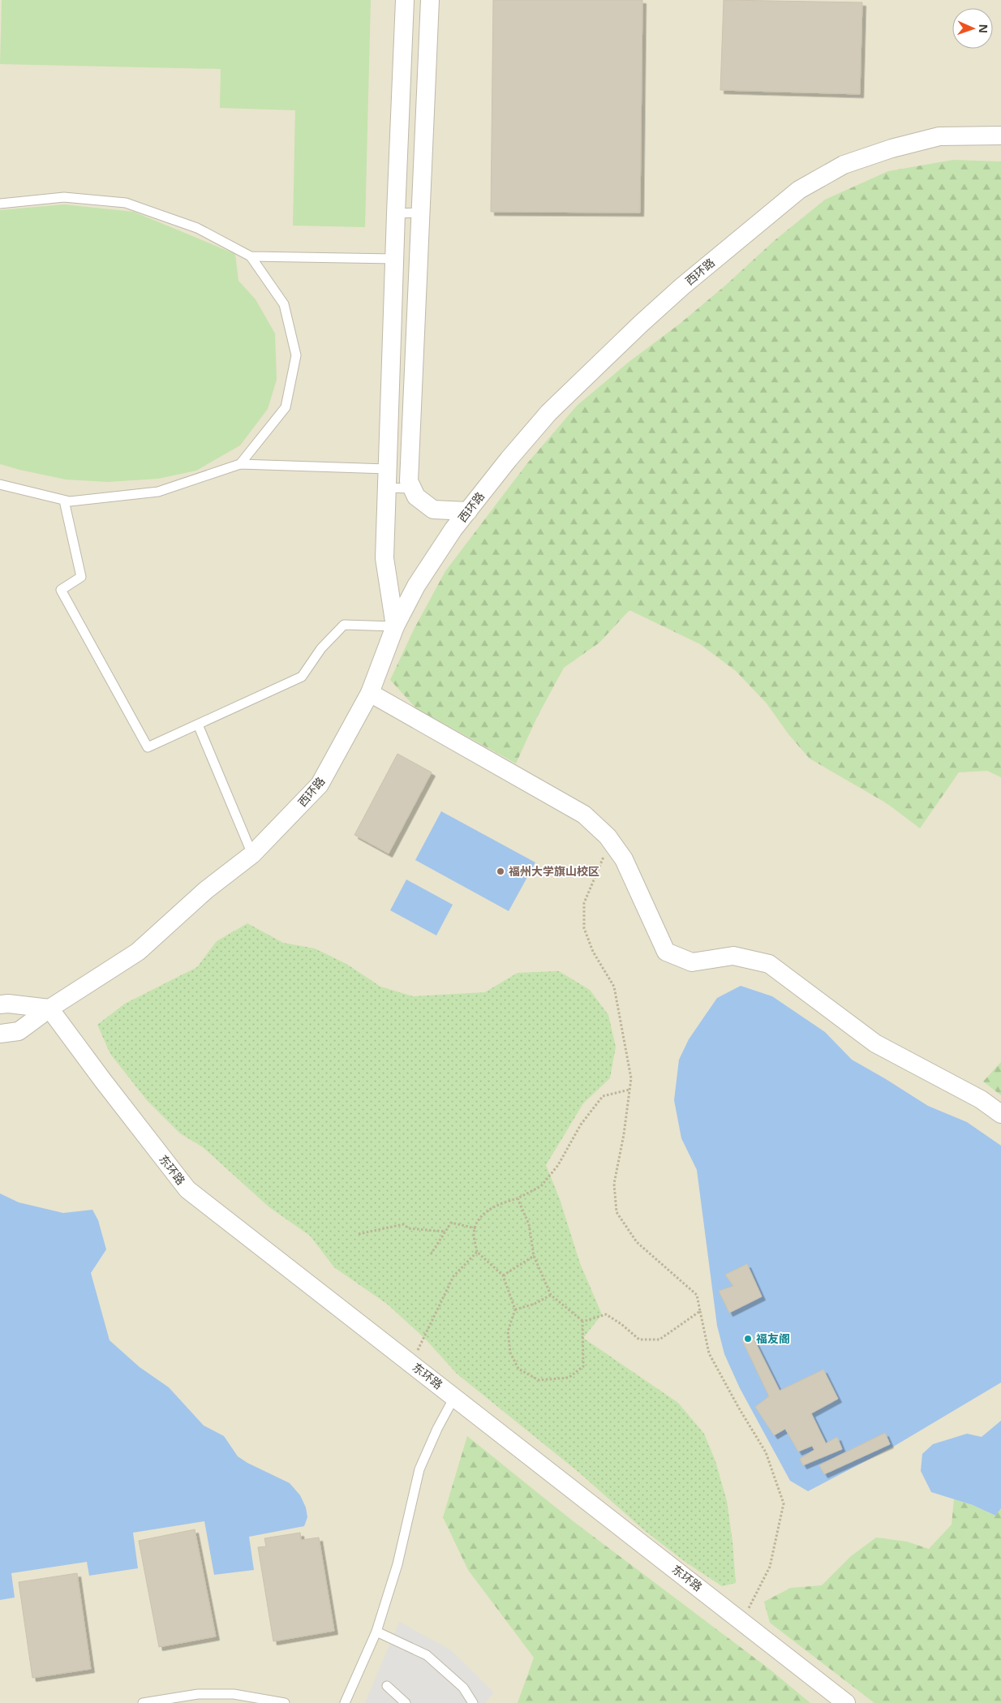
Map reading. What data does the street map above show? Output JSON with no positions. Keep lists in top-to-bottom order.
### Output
{
  "streets": {
    "street": ["西环路", "东环路"]
  },
  "crossings": [
    ["西环路", "东环路"]
  ],
  "places": ["福州大学旗山校区", "福友阁"],
  "north": "right"
}
